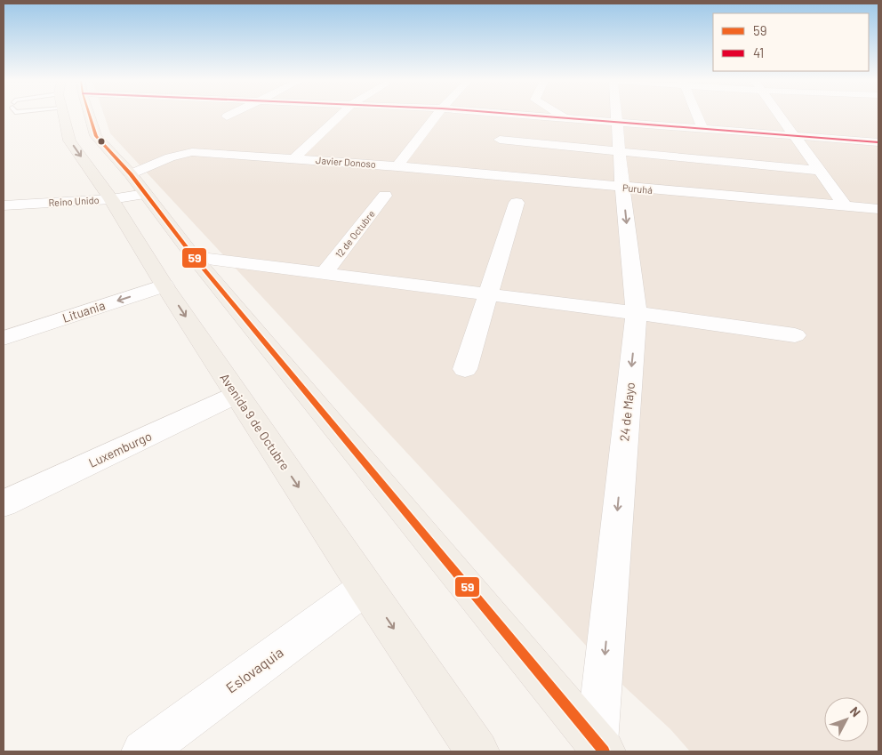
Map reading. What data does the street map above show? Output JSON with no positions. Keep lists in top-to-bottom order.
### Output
{
  "streets": {
    "main road": ["Avenida 9 de Octubre"],
    "street": [
      "Javier Donoso",
      "Puruhá",
      "Reino Unido",
      "12 de Octubre",
      "Lituania",
      "24 de Mayo",
      "Luxemburgo",
      "Eslovaquia"
    ]
  },
  "crossings": [
    ["Javier Donoso", "Puruhá"],
    ["Javier Donoso", "Reino Unido"],
    ["Puruhá", "24 de Mayo"],
    ["Reino Unido", "Avenida 9 de Octubre"],
    ["Lituania", "Avenida 9 de Octubre"],
    ["Avenida 9 de Octubre", "Luxemburgo"],
    ["Avenida 9 de Octubre", "Eslovaquia"]
  ],
  "one_way": ["Lituania"],
  "lines": ["transit line 59", "transit line 41"],
  "legend": ["59", "41"],
  "north": "top right"
}
